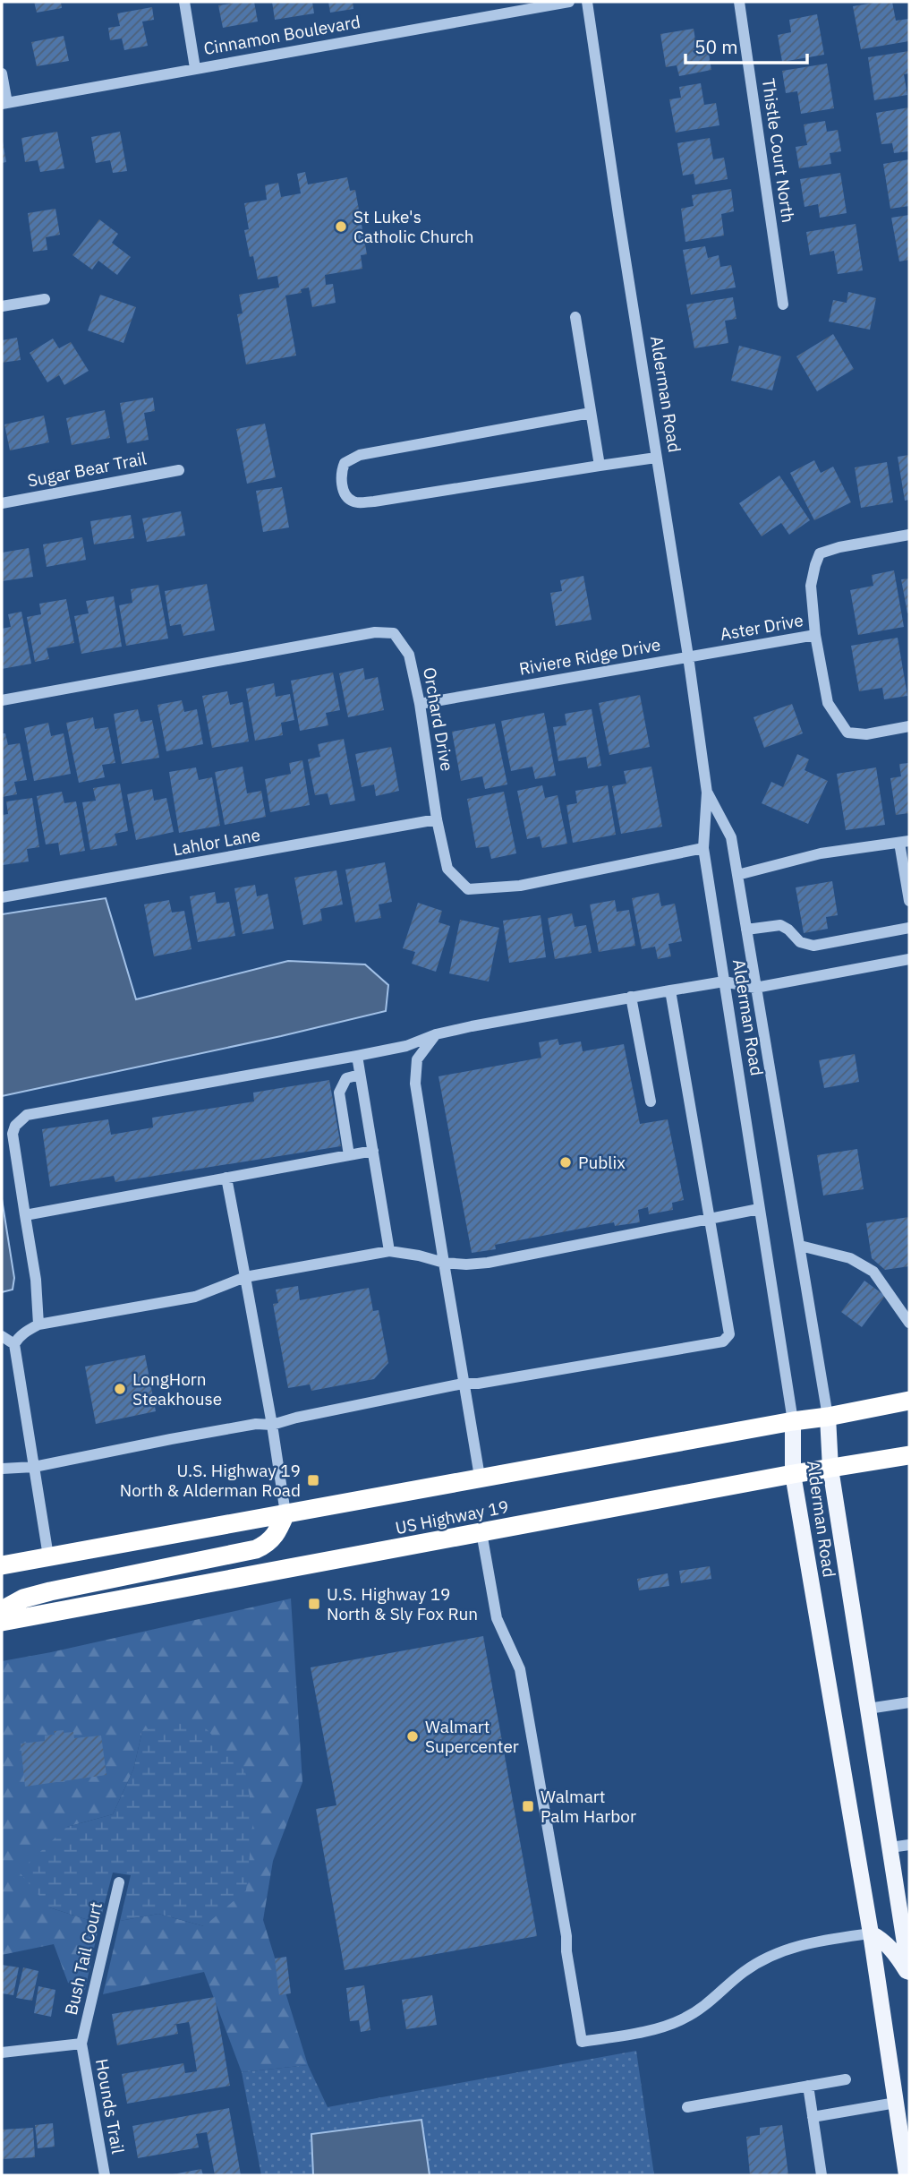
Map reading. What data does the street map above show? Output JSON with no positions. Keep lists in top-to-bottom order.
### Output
{
  "streets": {
    "highway": ["US Highway 19"],
    "main road": ["Alderman Road"],
    "street": [
      "Cinnamon Boulevard",
      "Thistle Court North",
      "Sugar Bear Trail",
      "Aster Drive",
      "Riviere Ridge Drive",
      "Orchard Drive",
      "Lahlor Lane",
      "Bush Tail Court",
      "Hounds Trail"
    ]
  },
  "crossings": [
    ["Alderman Road", "Aster Drive"],
    ["Alderman Road", "Riviere Ridge Drive"],
    ["Alderman Road", "Orchard Drive"],
    ["Alderman Road", "US Highway 19"],
    ["Aster Drive", "Riviere Ridge Drive"],
    ["Riviere Ridge Drive", "Orchard Drive"],
    ["Orchard Drive", "Lahlor Lane"],
    ["Bush Tail Court", "Hounds Trail"]
  ],
  "places": {
    "other": [
      "St Luke's Catholic Church",
      "Publix",
      "LongHorn Steakhouse",
      "Walmart Supercenter"
    ],
    "transit": ["U.S. Highway 19 North & Alderman Road", "U.S. Highway 19 North & Sly Fox Run", "Walmart Palm Harbor"]
  },
  "scale_bar": "50 m"
}
